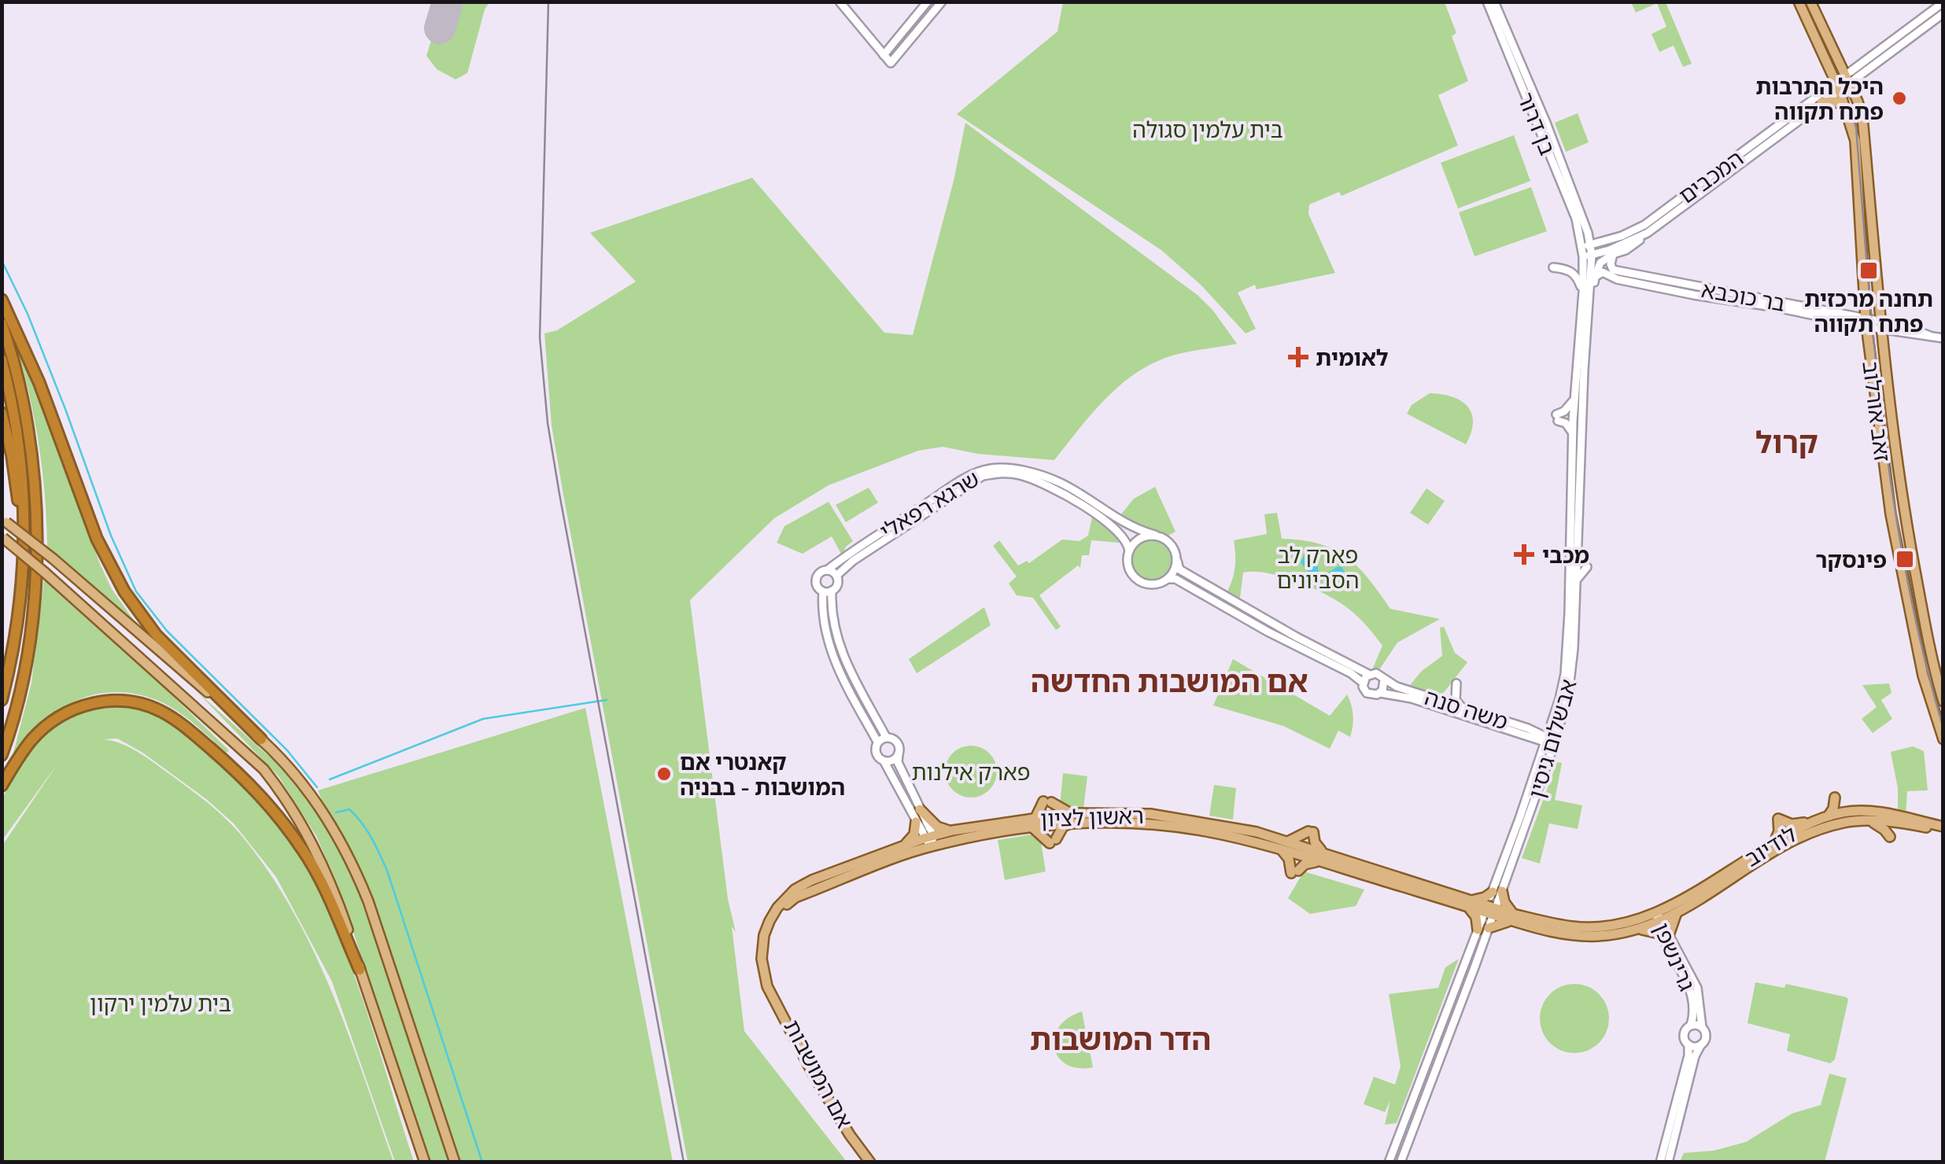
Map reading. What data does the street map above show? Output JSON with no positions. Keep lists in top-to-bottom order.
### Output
{
  "streets": {
    "main road": [
      "זאב אורלוב",
      "ראשון לציון",
      "לודיוב",
      "אם המושבות"
    ],
    "street": [
      "בן דרור",
      "המכבים",
      "בר כוכבא",
      "שרגא רפאלי",
      "משה סנה",
      "אבשלום גיסין",
      "גרינשפן"
    ]
  },
  "crossings": [
    ["בן דרור", "המכבים"],
    ["בן דרור", "אבשלום גיסין"],
    ["המכבים", "זאב אורלוב"],
    ["המכבים", "אבשלום גיסין"],
    ["בר כוכבא", "זאב אורלוב"],
    ["משה סנה", "אבשלום גיסין"],
    ["אבשלום גיסין", "ראשון לציון"],
    ["ראשון לציון", "אם המושבות"],
    ["לודיוב", "גרינשפן"]
  ],
  "districts": ["קרול", "אם המושבות החדשה", "הדר המושבות"],
  "parks": [
    "בית עלמין סגולה",
    "פארק לב הסביונים",
    "פארק אילנות",
    "בית עלמין ירקון"
  ],
  "places": {
    "other": ["היכל התרבות פתח תקווה", "קאנטרי אם המושבות - בבניה"],
    "transit": ["תחנה מרכזית פתח תקווה", "פינסקר"],
    "health": ["לאומית", "מכבי"]
  }
}
